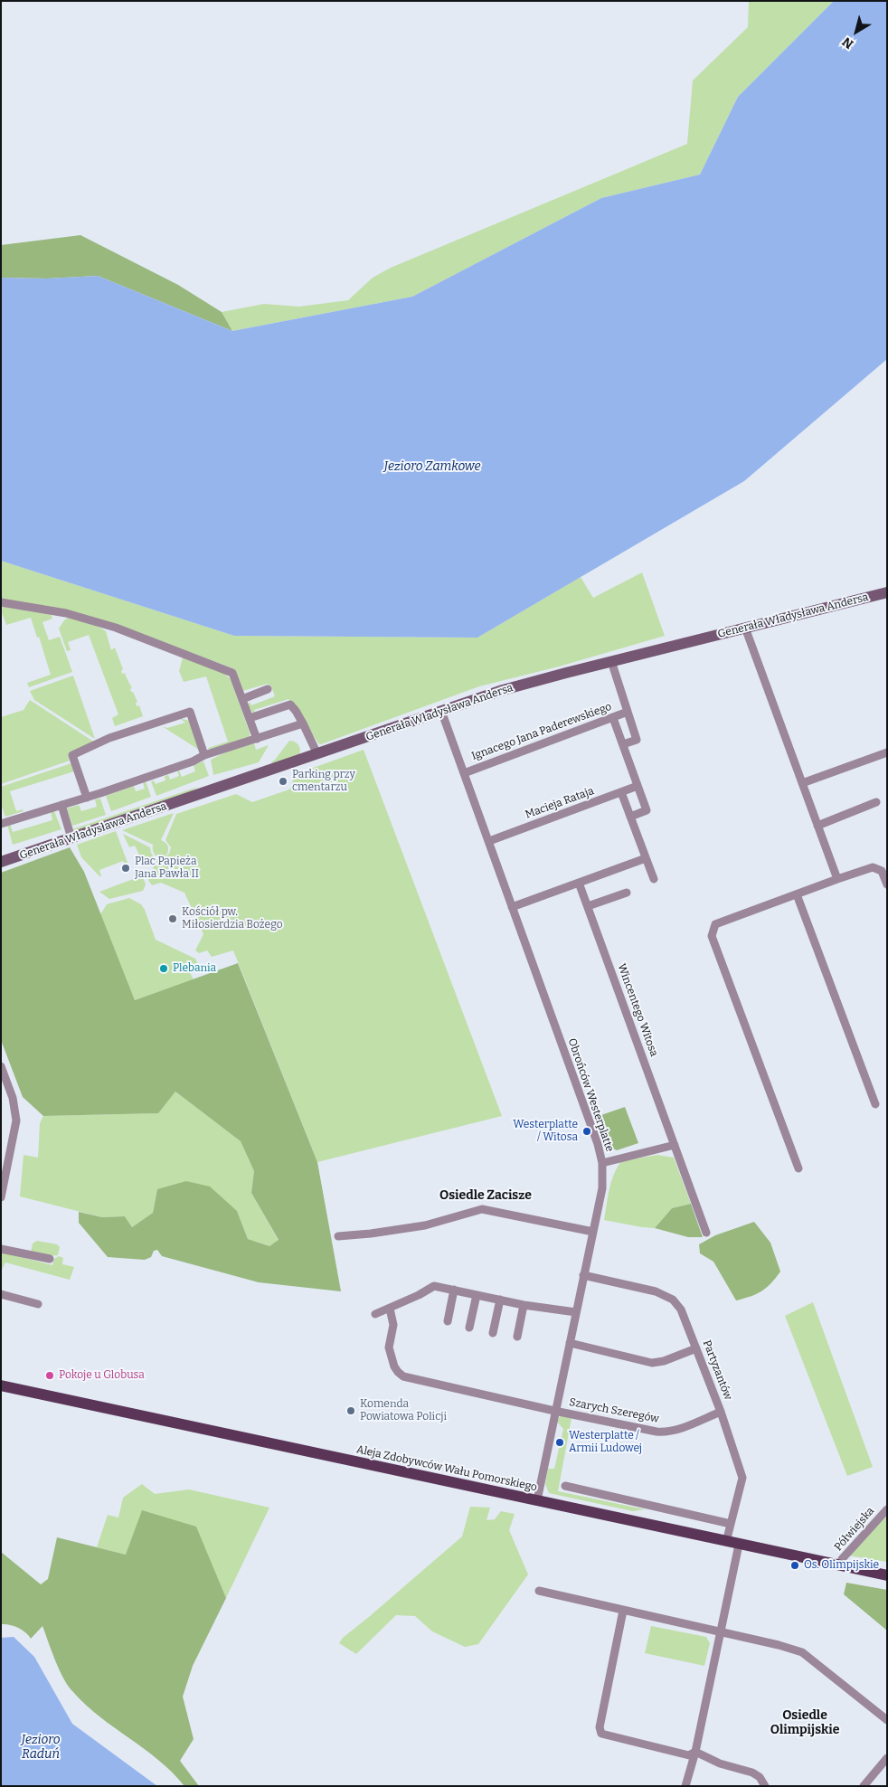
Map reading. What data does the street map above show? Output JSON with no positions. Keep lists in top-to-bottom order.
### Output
{
  "streets": {
    "main road": ["Generała Władysława Andersa", "Aleja Zdobywców Wału Pomorskiego"],
    "street": [
      "Ignacego Jana Paderewskiego",
      "Macieja Rataja",
      "Wincentego Witosa",
      "Obrońców Westerplatte",
      "Partyzantów",
      "Szarych Szeregów",
      "Półwiejska"
    ]
  },
  "crossings": [
    ["Generała Władysława Andersa", "Obrońców Westerplatte"],
    ["Ignacego Jana Paderewskiego", "Obrońców Westerplatte"],
    ["Macieja Rataja", "Obrońców Westerplatte"],
    ["Obrońców Westerplatte", "Partyzantów"],
    ["Obrońców Westerplatte", "Szarych Szeregów"],
    ["Obrońców Westerplatte", "Aleja Zdobywców Wału Pomorskiego"],
    ["Partyzantów", "Szarych Szeregów"],
    ["Partyzantów", "Aleja Zdobywców Wału Pomorskiego"],
    ["Aleja Zdobywców Wału Pomorskiego", "Półwiejska"]
  ],
  "districts": ["Osiedle Zacisze", "Osiedle Olimpijskie"],
  "water": ["Jezioro Zamkowe", "Jezioro Raduń"],
  "places": [
    "Parking przy cmentarzu",
    "Plac Papieża Jana Pawła II",
    "Kościół pw. Miłosierdzia Bożego",
    "Plebania",
    "Westerplatte / Witosa",
    "Pokoje u Globusa",
    "Komenda Powiatowa Policji",
    "Westerplatte / Armii Ludowej",
    "Os. Olimpijskie"
  ],
  "north": "bottom left"
}
